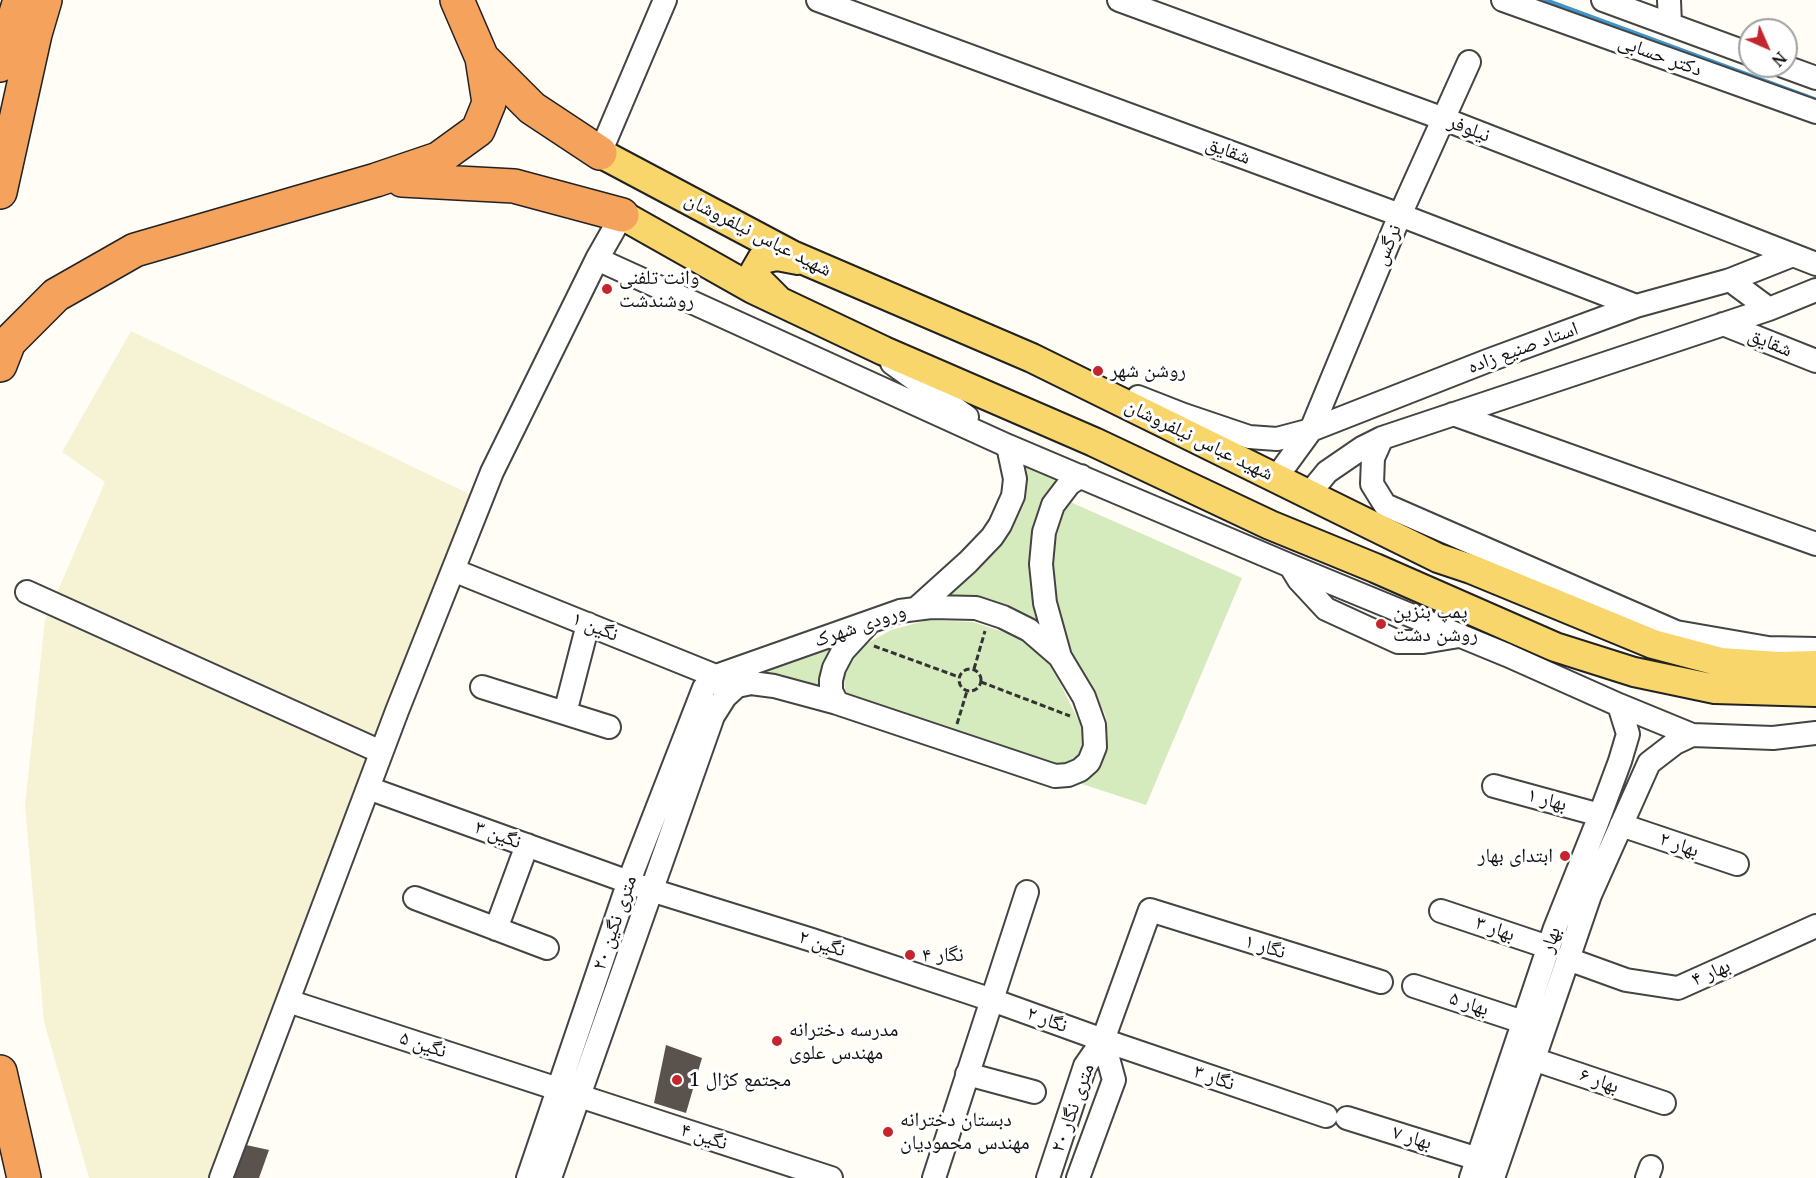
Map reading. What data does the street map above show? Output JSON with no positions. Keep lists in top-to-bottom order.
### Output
{
  "streets": {
    "main road": ["شهید عباس نیلفروشان"],
    "street": [
      "دکتر حسابی",
      "نیلوفر",
      "شقایق",
      "نرگس",
      "استاد صنیع زاده",
      "ورودی شهرک",
      "نگین ۱",
      "بهار ۱",
      "نگین ۳",
      "بهار ۲",
      "۲۰ متری نگین",
      "بهار ۳",
      "بهار",
      "نگین ۲",
      "نگار ۱",
      "بهار ۴",
      "بهار ۵",
      "نگار ۲",
      "نگین ۵",
      "نگار ۳",
      "بهار ۶",
      "۲۰ متری نگار",
      "نگین ۴",
      "بهار ۷"
    ]
  },
  "crossings": [
    ["نیلوفر", "نرگس"],
    ["نیلوفر", "استاد صنیع زاده"],
    ["شقایق", "نرگس"],
    ["شقایق", "استاد صنیع زاده"],
    ["شهید عباس نیلفروشان", "استاد صنیع زاده"],
    ["نرگس", "استاد صنیع زاده"],
    ["ورودی شهرک", "نگین ۱"],
    ["ورودی شهرک", "۲۰ متری نگین"],
    ["نگین ۱", "۲۰ متری نگین"],
    ["بهار ۱", "بهار"],
    ["نگین ۳", "۲۰ متری نگین"],
    ["نگین ۳", "نگین ۲"],
    ["بهار ۲", "بهار"],
    ["۲۰ متری نگین", "نگین ۲"],
    ["۲۰ متری نگین", "نگین ۵"],
    ["۲۰ متری نگین", "نگین ۴"],
    ["بهار ۳", "بهار"],
    ["بهار", "بهار ۴"],
    ["بهار", "بهار ۵"],
    ["بهار", "بهار ۶"],
    ["بهار", "بهار ۷"],
    ["نگین ۲", "نگار ۲"],
    ["نگار ۱", "۲۰ متری نگار"],
    ["نگار ۲", "نگار ۳"],
    ["نگار ۲", "۲۰ متری نگار"],
    ["نگین ۵", "نگین ۴"],
    ["نگار ۳", "۲۰ متری نگار"],
    ["نگار ۳", "بهار ۷"]
  ],
  "places": [
    "وانت تلفنی روشندشت",
    "روشن شهر",
    "پمپ بنزین روشن دشت",
    "ابتدای بهار",
    "نگار ۴",
    "مدرسه دخترانه مهندس علوی",
    "مجتمع کژال 1",
    "دبستان دخترانه مهندس محمودیان"
  ],
  "north": "bottom right"
}
